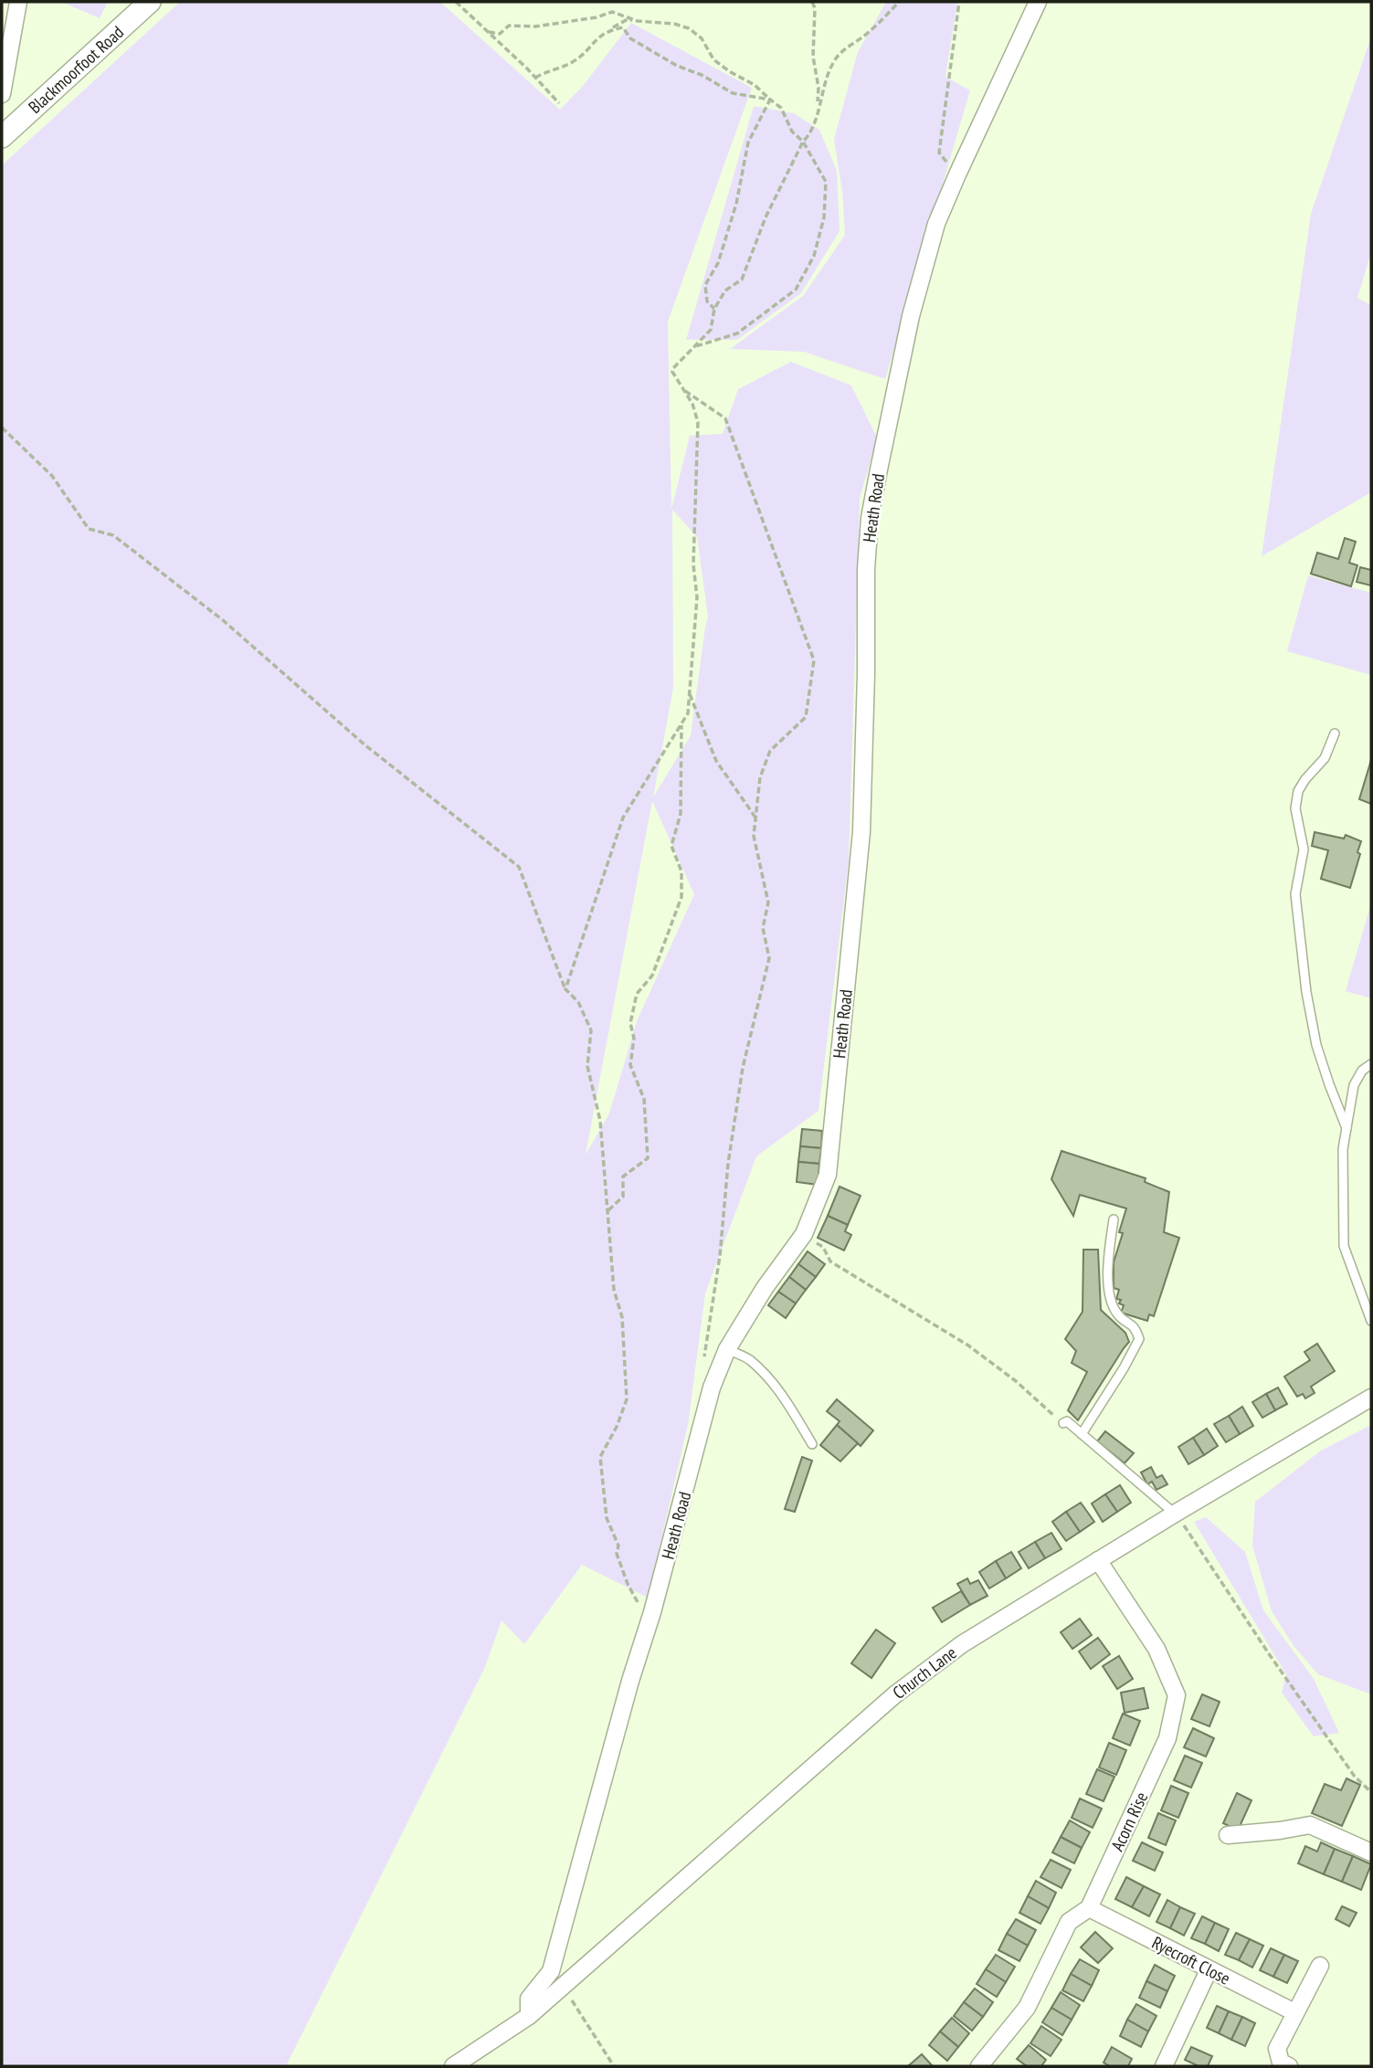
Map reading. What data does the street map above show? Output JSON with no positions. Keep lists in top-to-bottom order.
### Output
{
  "streets": {
    "street": [
      "Blackmoorfoot Road",
      "Heath Road",
      "Church Lane",
      "Acorn Rise",
      "Ryecroft Close"
    ]
  },
  "crossings": [
    ["Heath Road", "Church Lane"],
    ["Church Lane", "Acorn Rise"],
    ["Acorn Rise", "Ryecroft Close"]
  ]
}
